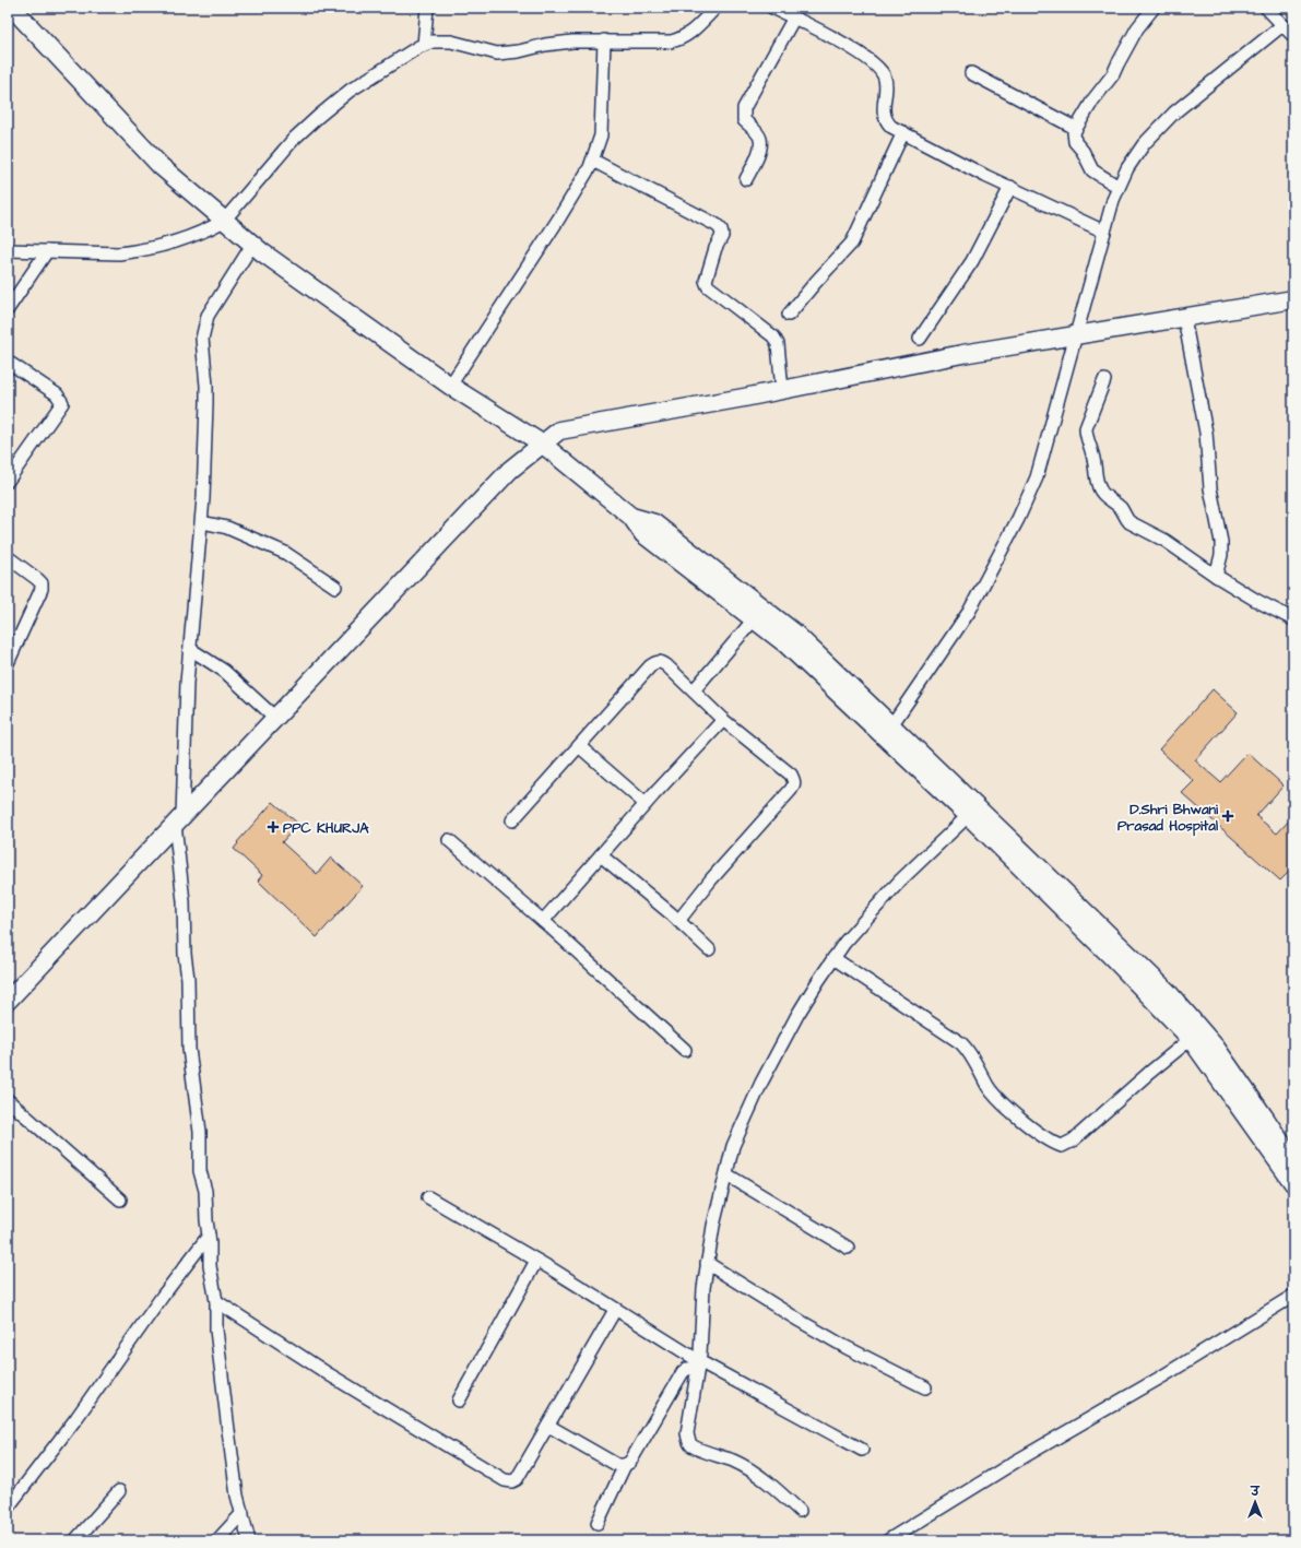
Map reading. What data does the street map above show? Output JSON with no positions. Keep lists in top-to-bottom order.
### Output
{
  "places": {
    "health": ["D.Shri Bhwani Prasad Hospital", "PPC KHURJA"]
  },
  "north": "top"
}
